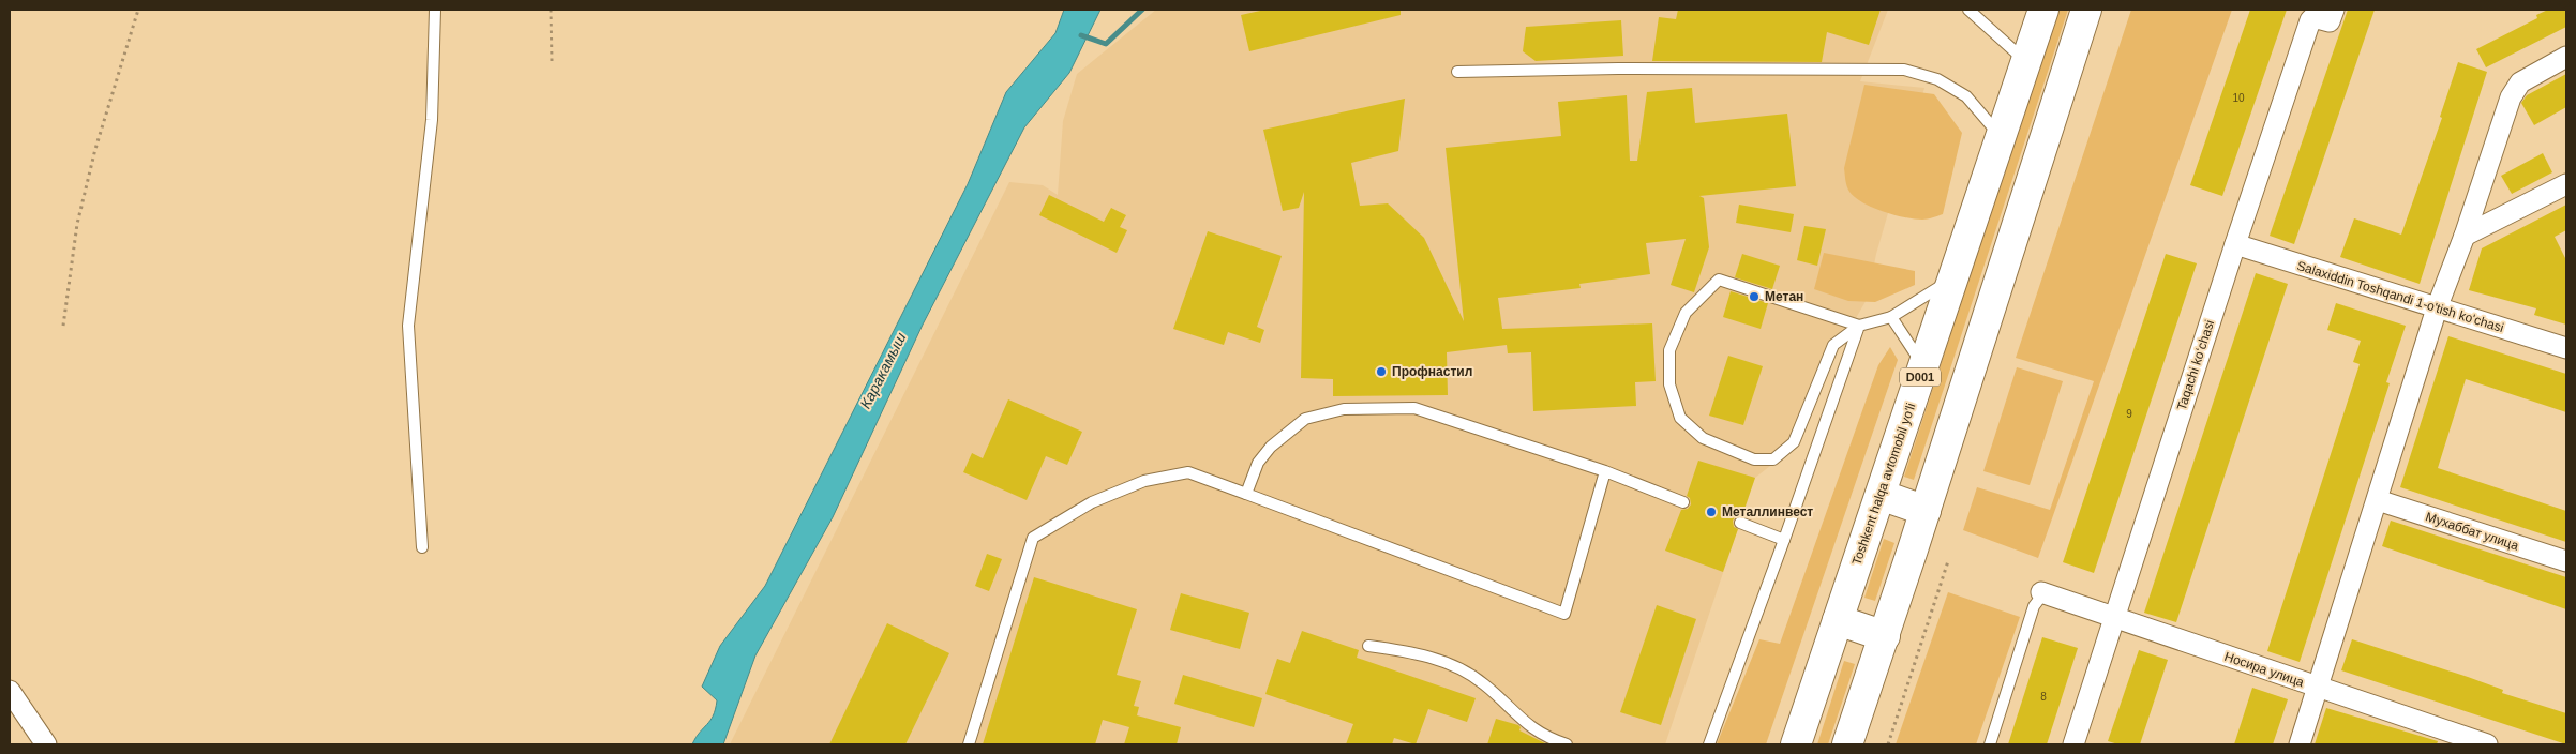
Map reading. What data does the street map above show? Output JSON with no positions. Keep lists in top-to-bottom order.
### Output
{
  "streets": {
    "highway": ["D001", "Toshkent halqa avtomobil yo'li"],
    "street": [
      "Salaxiddin Toshqandi 1-o'tish ko'chasi",
      "Taqachi koʻchasi",
      "Мухаббат улица",
      "Носира улица"
    ]
  },
  "crossings": [
    ["Salaxiddin Toshqandi 1-o'tish ko'chasi", "Taqachi koʻchasi"],
    ["Taqachi koʻchasi", "Носира улица"]
  ],
  "water": ["Каракамыш"],
  "places": ["Метан", "Профнастил", "Металлинвест"],
  "house_numbers": ["10", "9", "8"]
}
